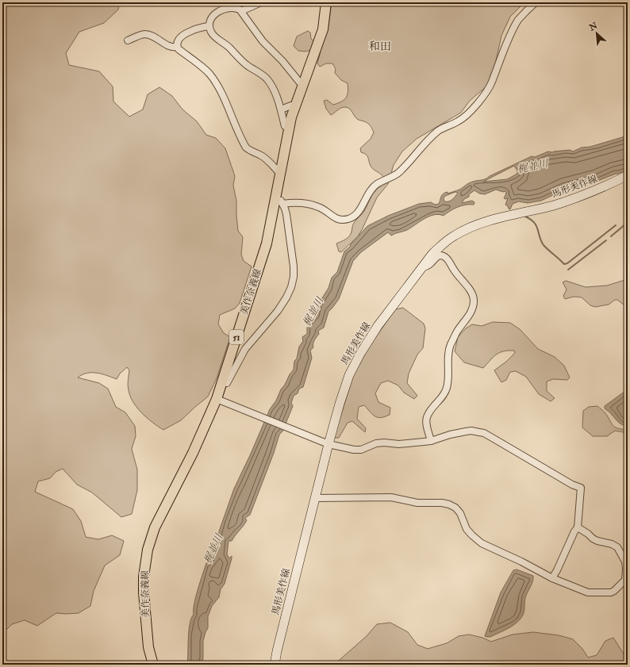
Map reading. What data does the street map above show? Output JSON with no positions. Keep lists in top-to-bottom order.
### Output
{
  "streets": {
    "main road": ["馬形美作線", "美作奈義線", "51"]
  },
  "districts": ["和田"],
  "water": ["梶並川"],
  "north": "top left"
}
